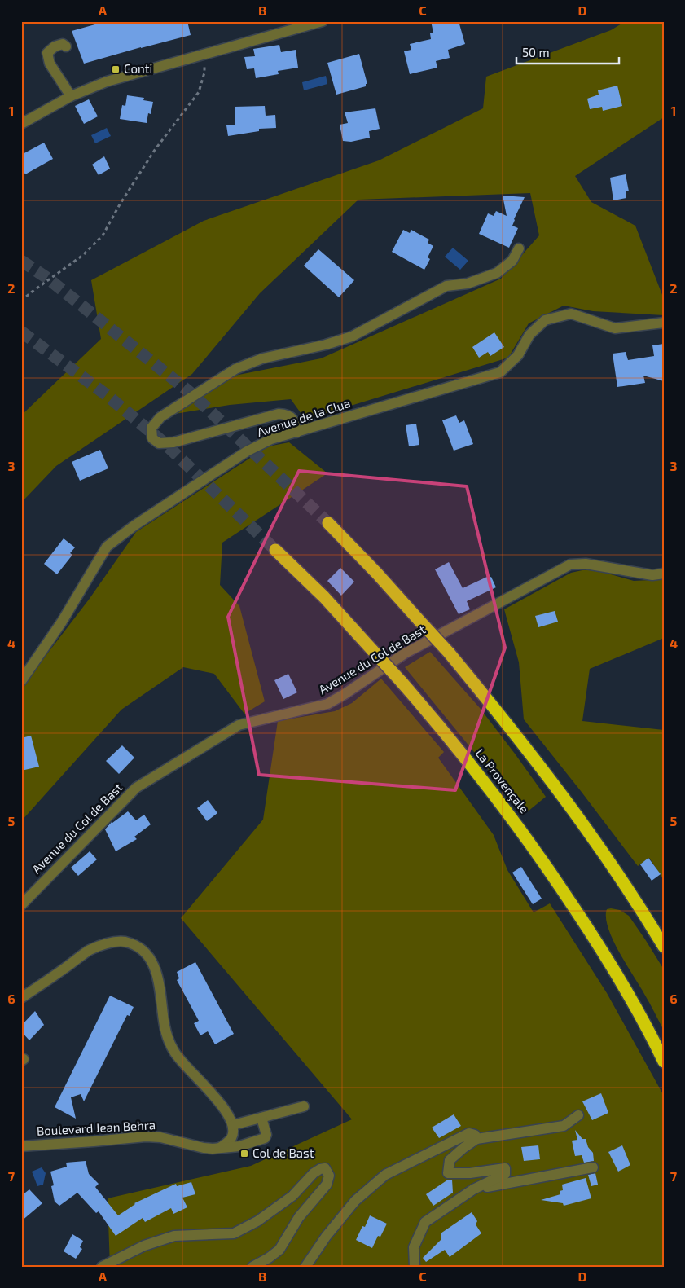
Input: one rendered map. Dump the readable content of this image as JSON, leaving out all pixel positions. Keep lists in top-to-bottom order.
{
  "streets": {
    "highway": ["La Provençale"],
    "street": ["Avenue de la Clua", "Avenue du Col de Bast", "Boulevard Jean Behra"]
  },
  "places": {
    "transit": ["Conti", "Col de Bast"]
  },
  "scale_bar": "50 m",
  "grid": {
    "columns": [
      "A",
      "B",
      "C",
      "D"
    ],
    "rows": [
      "1",
      "2",
      "3",
      "4",
      "5",
      "6",
      "7"
    ]
  }
}
